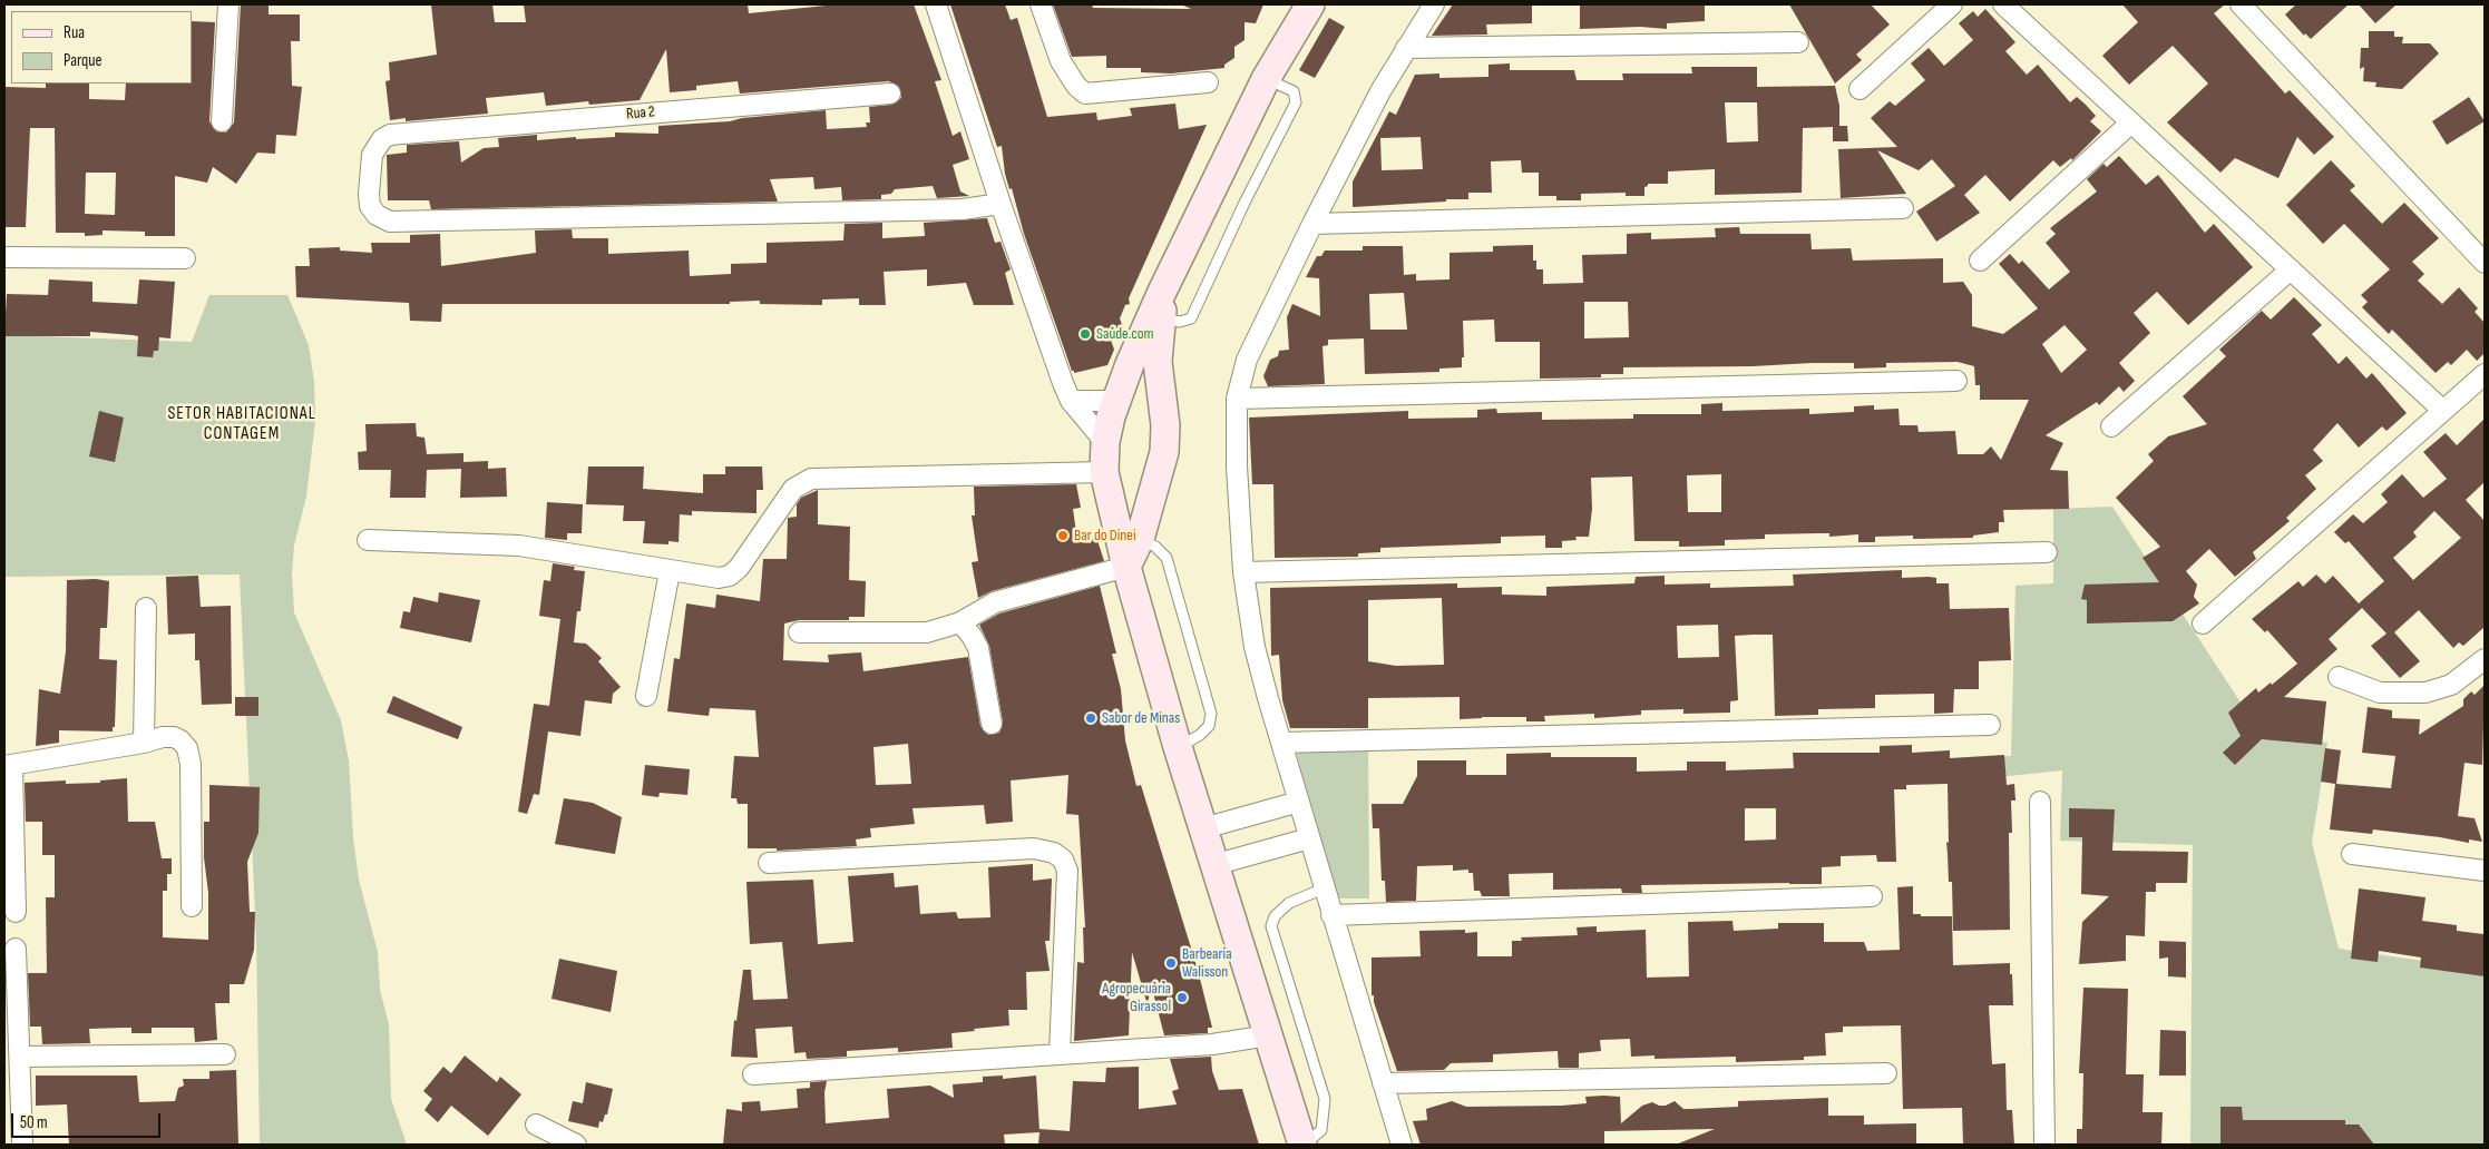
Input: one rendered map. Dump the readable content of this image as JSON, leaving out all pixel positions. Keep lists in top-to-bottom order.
{
  "streets": {
    "street": ["Rua 2"]
  },
  "districts": ["SETOR HABITACIONAL CONTAGEM"],
  "places": [
    "Saúde.com",
    "Bar do Dinei",
    "Sabor de Minas",
    "Barbearia Walisson",
    "Agropecuária Girassol"
  ],
  "legend": ["Rua", "Parque"],
  "scale_bar": "50 m"
}
